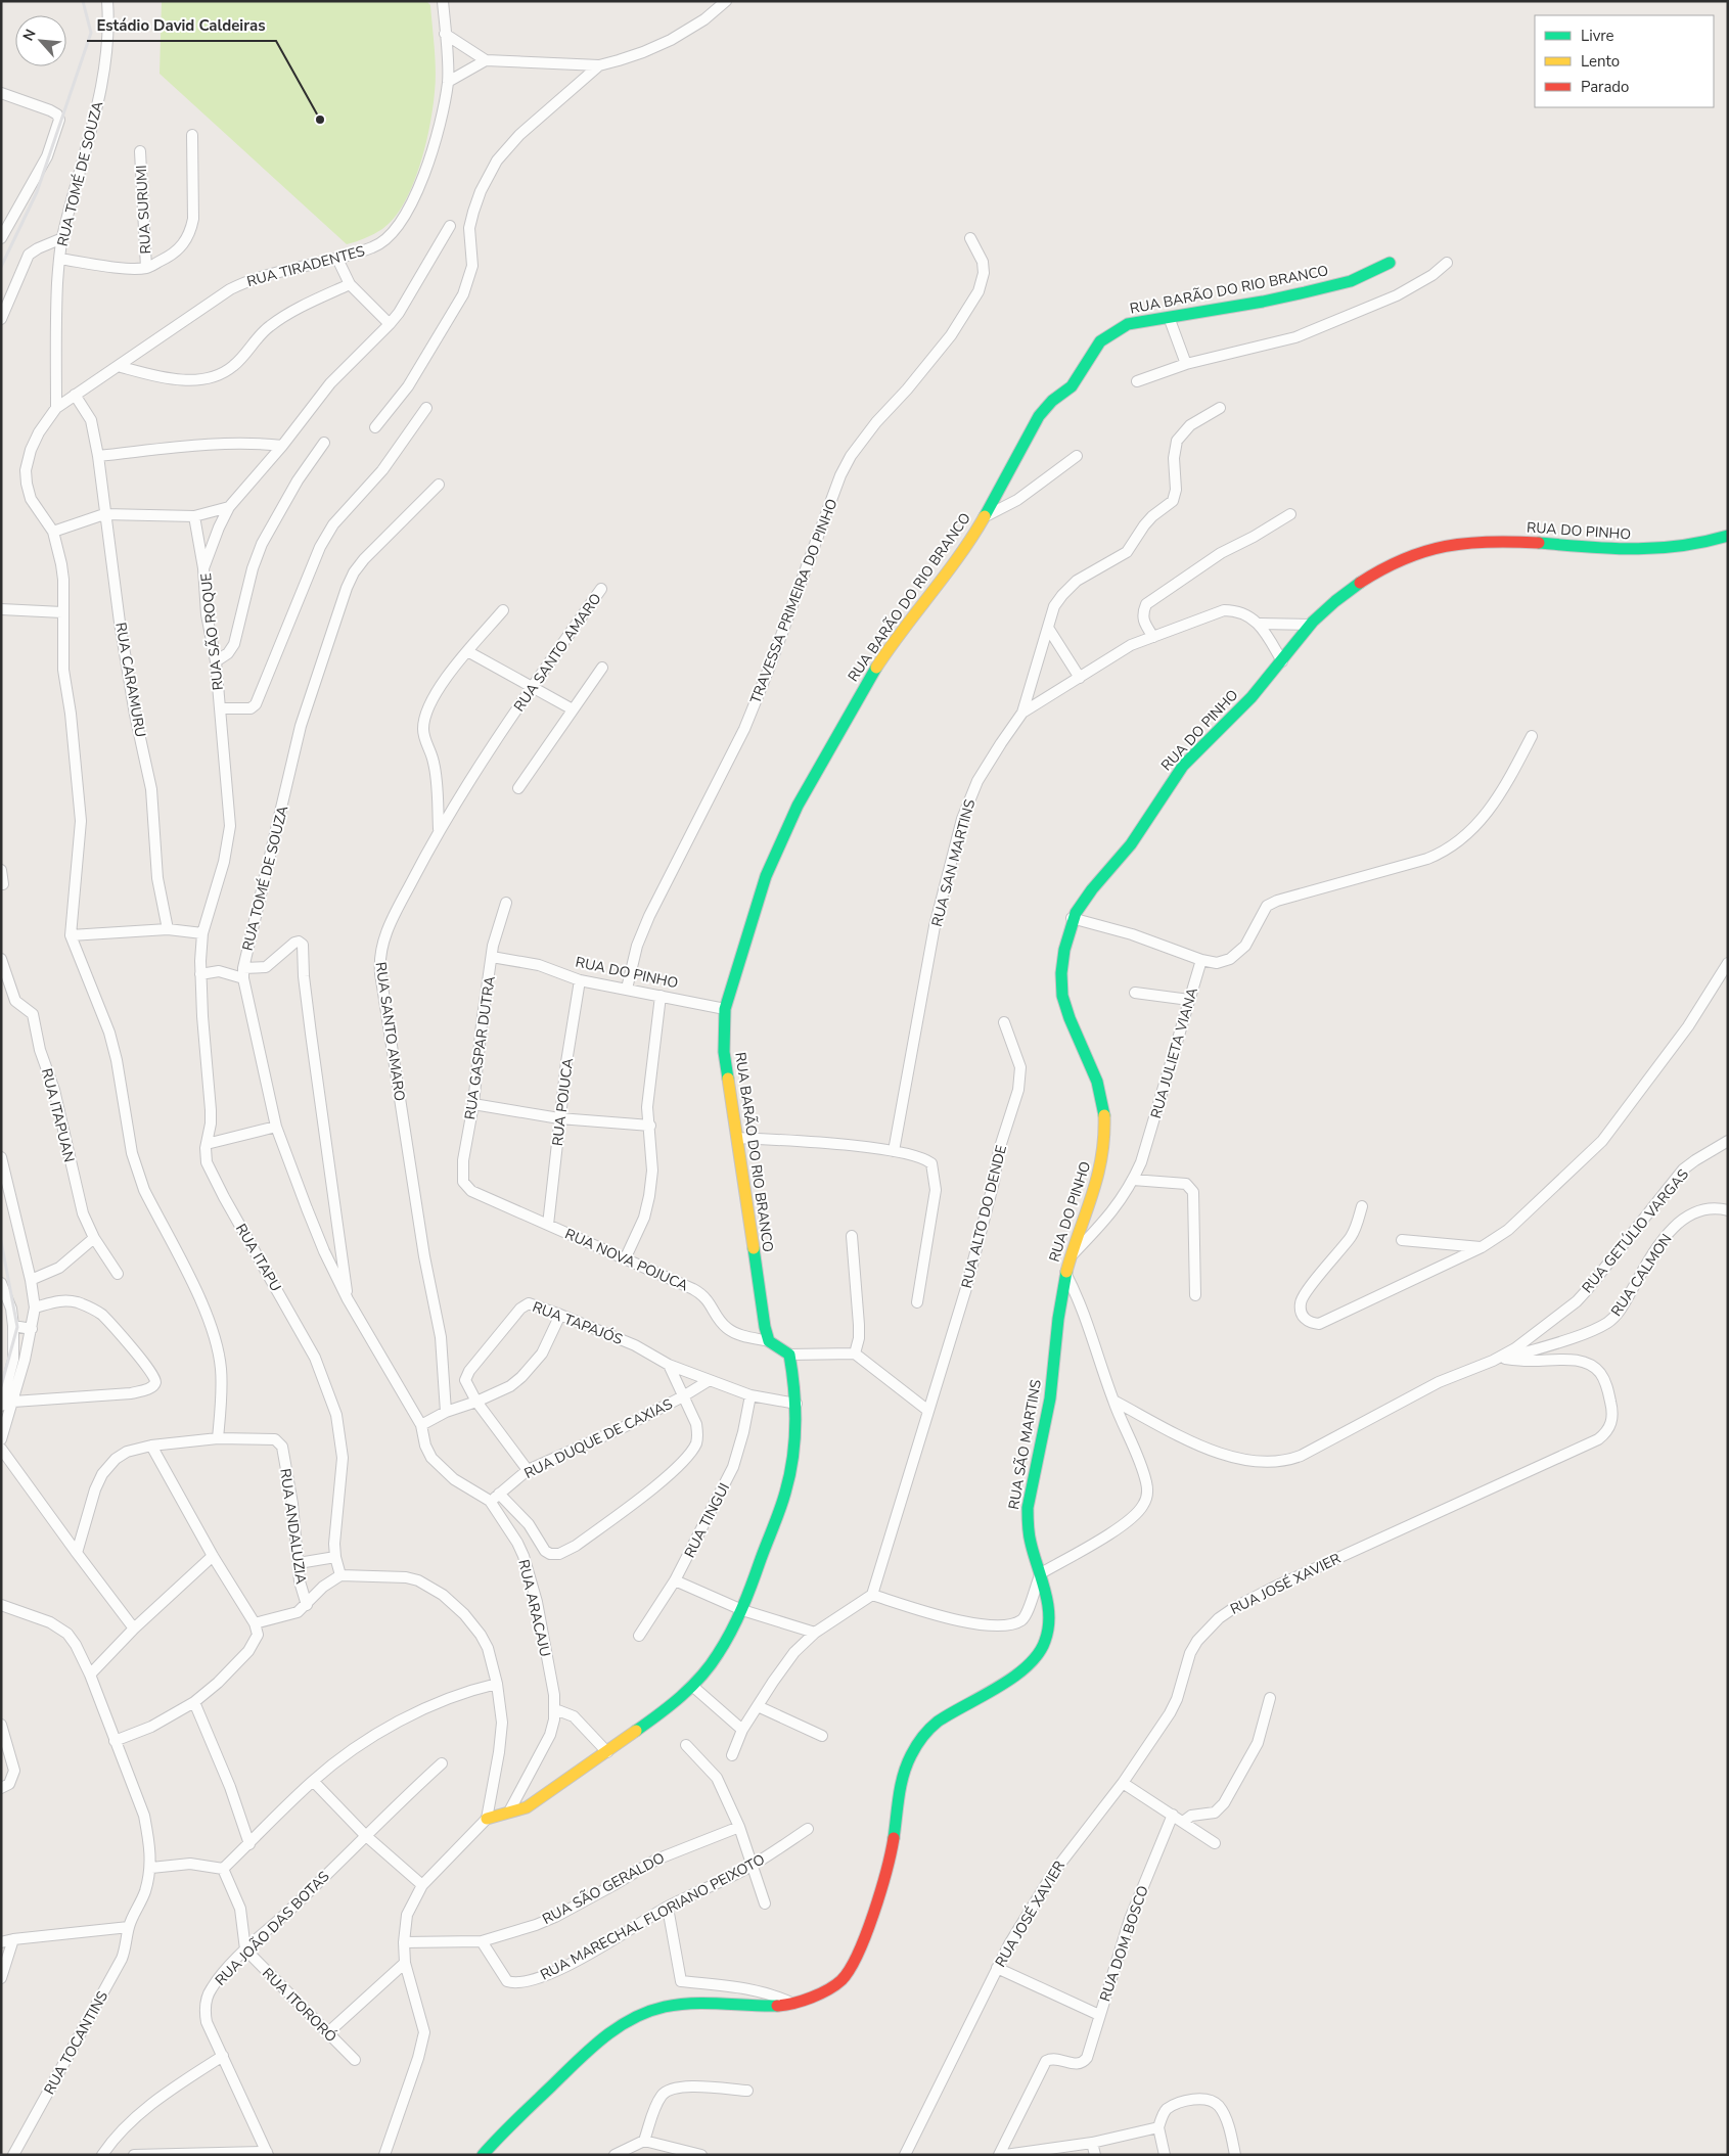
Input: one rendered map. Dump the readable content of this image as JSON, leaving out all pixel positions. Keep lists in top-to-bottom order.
{
  "streets": {
    "street": [
      "RUA TOMÉ DE SOUZA",
      "RUA SURUMI",
      "RUA TIRADENTES",
      "RUA BARÃO DO RIO BRANCO",
      "RUA DO PINHO",
      "TRAVESSA PRIMEIRA DO PINHO",
      "RUA SÃO ROQUE",
      "RUA SANTO AMARO",
      "RUA CARAMURU",
      "RUA SAN MARTINS",
      "RUA GASPAR DUTRA",
      "RUA JULIETA VIANA",
      "RUA POJUCA",
      "RUA ITAPUAN",
      "RUA ALTO DO DENDE",
      "RUA GETÚLIO VARGAS",
      "RUA ITAPU",
      "RUA NOVA POJUCA",
      "RUA CALMON",
      "RUA TAPAJÓS",
      "RUA DUQUE DE CAXIAS",
      "RUA SÃO MARTINS",
      "RUA TINGUI",
      "RUA ANDALUZIA",
      "RUA JOSÉ XAVIER",
      "RUA ARACAJU",
      "RUA SÃO GERALDO",
      "RUA MARECHAL FLORIANO PEIXOTO",
      "RUA JOÃO DAS BOTAS",
      "RUA DOM BOSCO",
      "RUA ITORORÓ",
      "RUA TOCANTINS"
    ]
  },
  "crossings": [
    ["RUA TOMÉ DE SOUZA", "RUA TIRADENTES"],
    ["RUA TOMÉ DE SOUZA", "RUA ARACAJU"],
    ["RUA TIRADENTES", "RUA CARAMURU"],
    ["RUA BARÃO DO RIO BRANCO", "RUA DO PINHO"],
    ["RUA BARÃO DO RIO BRANCO", "RUA NOVA POJUCA"],
    ["RUA DO PINHO", "TRAVESSA PRIMEIRA DO PINHO"],
    ["RUA DO PINHO", "RUA GASPAR DUTRA"],
    ["RUA DO PINHO", "RUA JULIETA VIANA"],
    ["RUA DO PINHO", "RUA POJUCA"],
    ["RUA DO PINHO", "RUA SÃO MARTINS"],
    ["RUA SÃO ROQUE", "RUA ITAPU"],
    ["RUA GASPAR DUTRA", "RUA NOVA POJUCA"],
    ["RUA POJUCA", "RUA NOVA POJUCA"],
    ["RUA GETÚLIO VARGAS", "RUA CALMON"],
    ["RUA CALMON", "RUA JOSÉ XAVIER"],
    ["RUA TAPAJÓS", "RUA DUQUE DE CAXIAS"],
    ["RUA TAPAJÓS", "RUA TINGUI"],
    ["RUA DUQUE DE CAXIAS", "RUA ARACAJU"],
    ["RUA SÃO GERALDO", "RUA MARECHAL FLORIANO PEIXOTO"],
    ["RUA JOÃO DAS BOTAS", "RUA ITORORÓ"]
  ],
  "places": ["Estádio David Caldeiras"],
  "legend": ["Livre", "Lento", "Parado"],
  "north": "top left"
}
